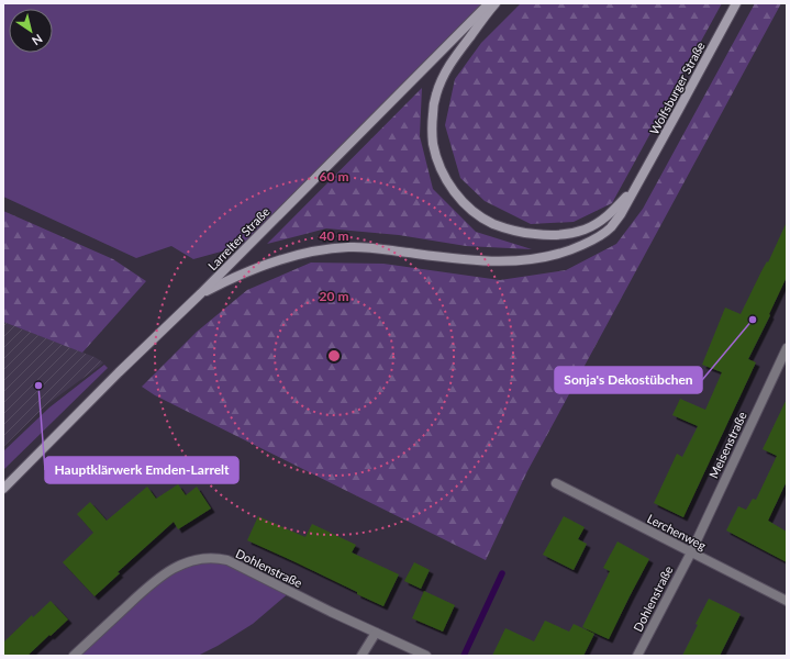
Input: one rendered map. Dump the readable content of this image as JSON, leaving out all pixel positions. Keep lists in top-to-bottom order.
{
  "streets": {
    "main road": ["Wolfsburger Straße", "Larrelter Straße"],
    "street": ["Meisenstraße", "Lerchenweg", "Dohlenstraße"]
  },
  "crossings": [
    ["Meisenstraße", "Lerchenweg"],
    ["Meisenstraße", "Dohlenstraße"],
    ["Lerchenweg", "Dohlenstraße"]
  ],
  "places": ["Sonja's Dekostübchen", "Hauptklärwerk Emden-Larrelt"],
  "north": "bottom right",
  "rings": ["60 m", "40 m", "20 m"]
}
